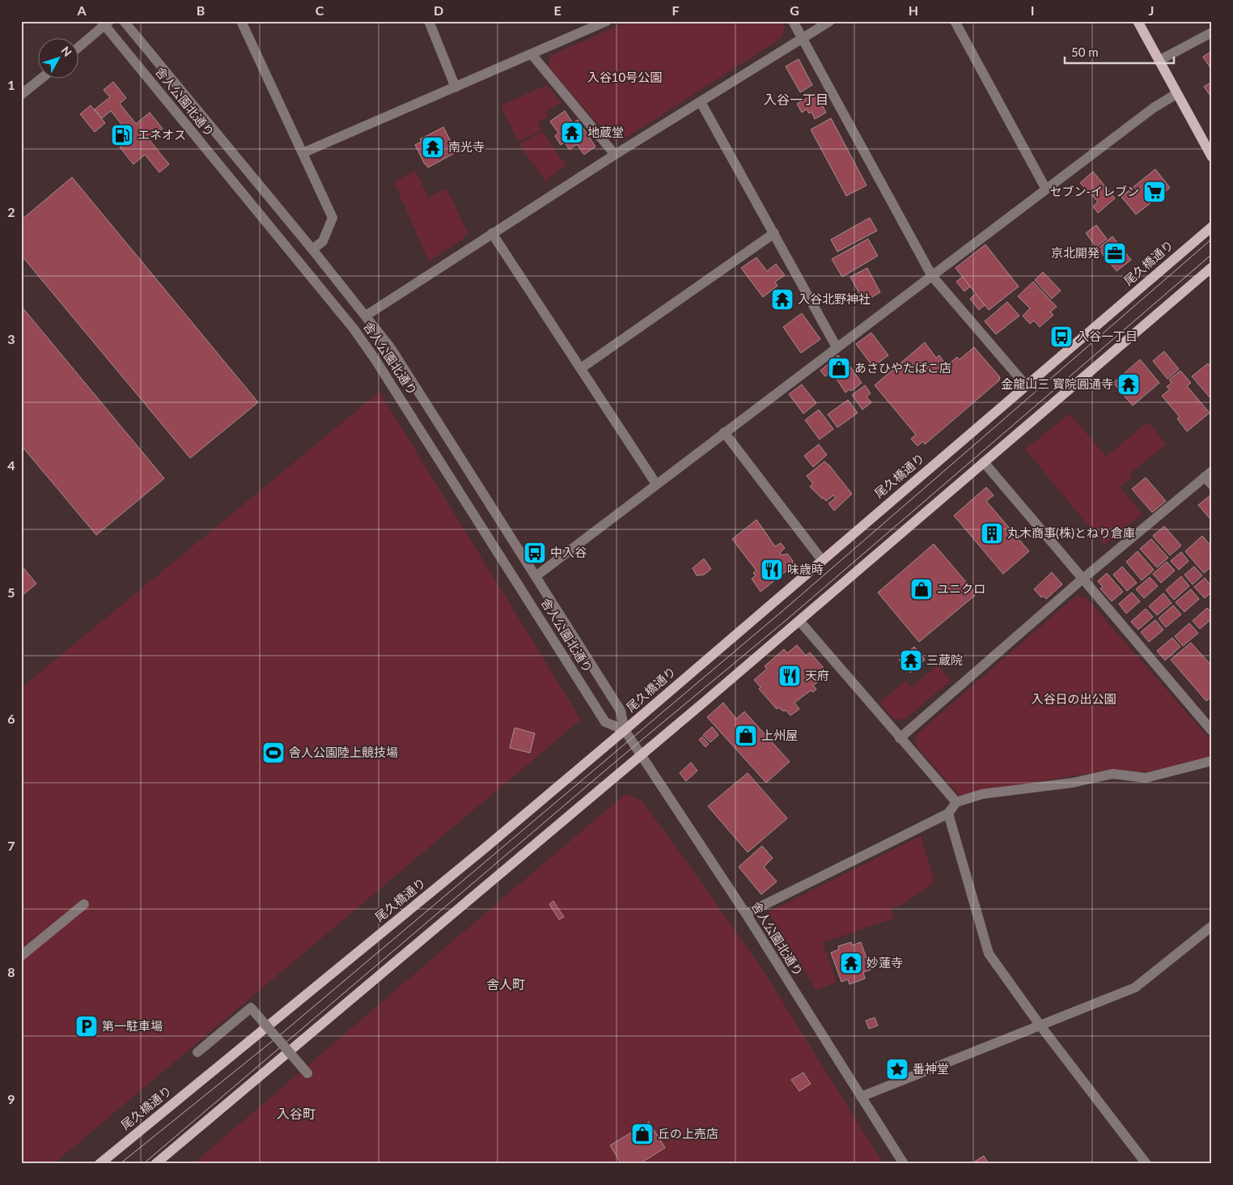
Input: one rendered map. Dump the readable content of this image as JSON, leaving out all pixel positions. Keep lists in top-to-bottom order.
{
  "streets": {
    "main road": ["尾久橋通り"],
    "street": ["舎人公園北通り"]
  },
  "crossings": [
    ["舎人公園北通り", "尾久橋通り"]
  ],
  "districts": ["入谷一丁目", "舎人町", "入谷町"],
  "parks": ["入谷10号公園", "入谷日の出公園"],
  "places": {
    "temple": [
      "地蔵堂",
      "南光寺",
      "入谷北野神社",
      "金龍山三 寳院圓通寺",
      "三蔵院",
      "妙蓮寺"
    ],
    "fuel station": ["エネオス"],
    "supermarket": ["セブン-イレブン"],
    "office": ["京北開発"],
    "bus stop": ["入谷一丁目", "中入谷"],
    "shop": [
      "あさひやたばこ店",
      "ユニクロ",
      "上州屋",
      "丘の上売店"
    ],
    "building": ["丸木商事(株)とねり倉庫"],
    "restaurant": ["味歳時", "天府"],
    "sports": ["舎人公園陸上競技場"],
    "parking": ["第一駐車場"],
    "place": ["番神堂"]
  },
  "scale_bar": "50 m",
  "north": "top right",
  "grid": {
    "columns": [
      "A",
      "B",
      "C",
      "D",
      "E",
      "F",
      "G",
      "H",
      "I",
      "J"
    ],
    "rows": [
      "1",
      "2",
      "3",
      "4",
      "5",
      "6",
      "7",
      "8",
      "9"
    ]
  }
}
